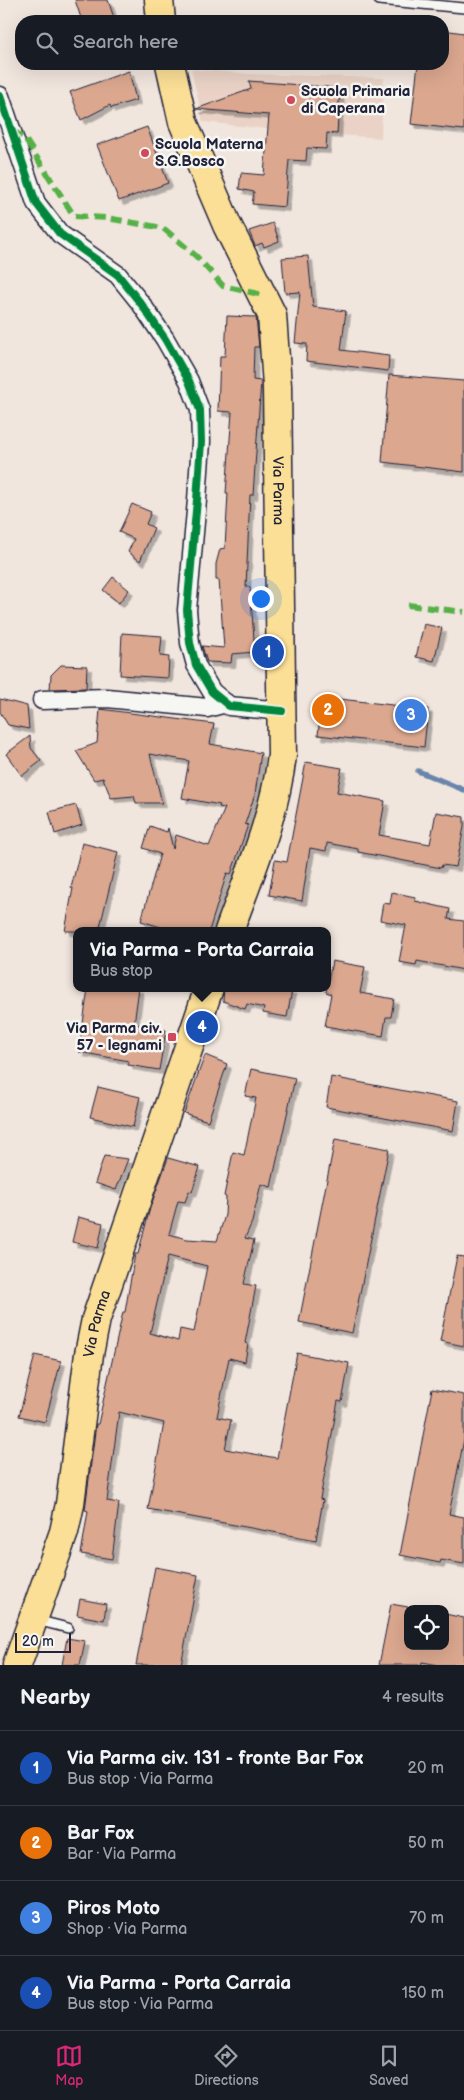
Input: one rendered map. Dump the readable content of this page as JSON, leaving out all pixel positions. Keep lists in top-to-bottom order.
{
  "streets": {
    "main road": ["Via Parma"]
  },
  "places": {
    "other": ["Scuola Primaria di Caperana", "Scuola Materna S.G.Bosco"],
    "transit": ["Via Parma civ. 57 - legnami"]
  },
  "scale_bar": "20 m",
  "page": {
    "search": "Search here",
    "pins": [
      "1",
      "2",
      "3",
      "4"
    ],
    "popup": ["Via Parma - Porta Carraia", "Bus stop"],
    "scale": "20 m",
    "heading": ["Nearby", "4 results"],
    "list": [
      {
        "mark": "1",
        "name": "Via Parma civ. 131 - fronte Bar Fox",
        "note": "Bus stop · Via Parma",
        "value": "20 m"
      },
      {
        "mark": "2",
        "name": "Bar Fox",
        "note": "Bar · Via Parma",
        "value": "50 m"
      },
      {
        "mark": "3",
        "name": "Piros Moto",
        "note": "Shop · Via Parma",
        "value": "70 m"
      },
      {
        "mark": "4",
        "name": "Via Parma - Porta Carraia",
        "note": "Bus stop · Via Parma",
        "value": "150 m"
      }
    ],
    "nav": ["Map", "Directions", "Saved"]
  }
}
